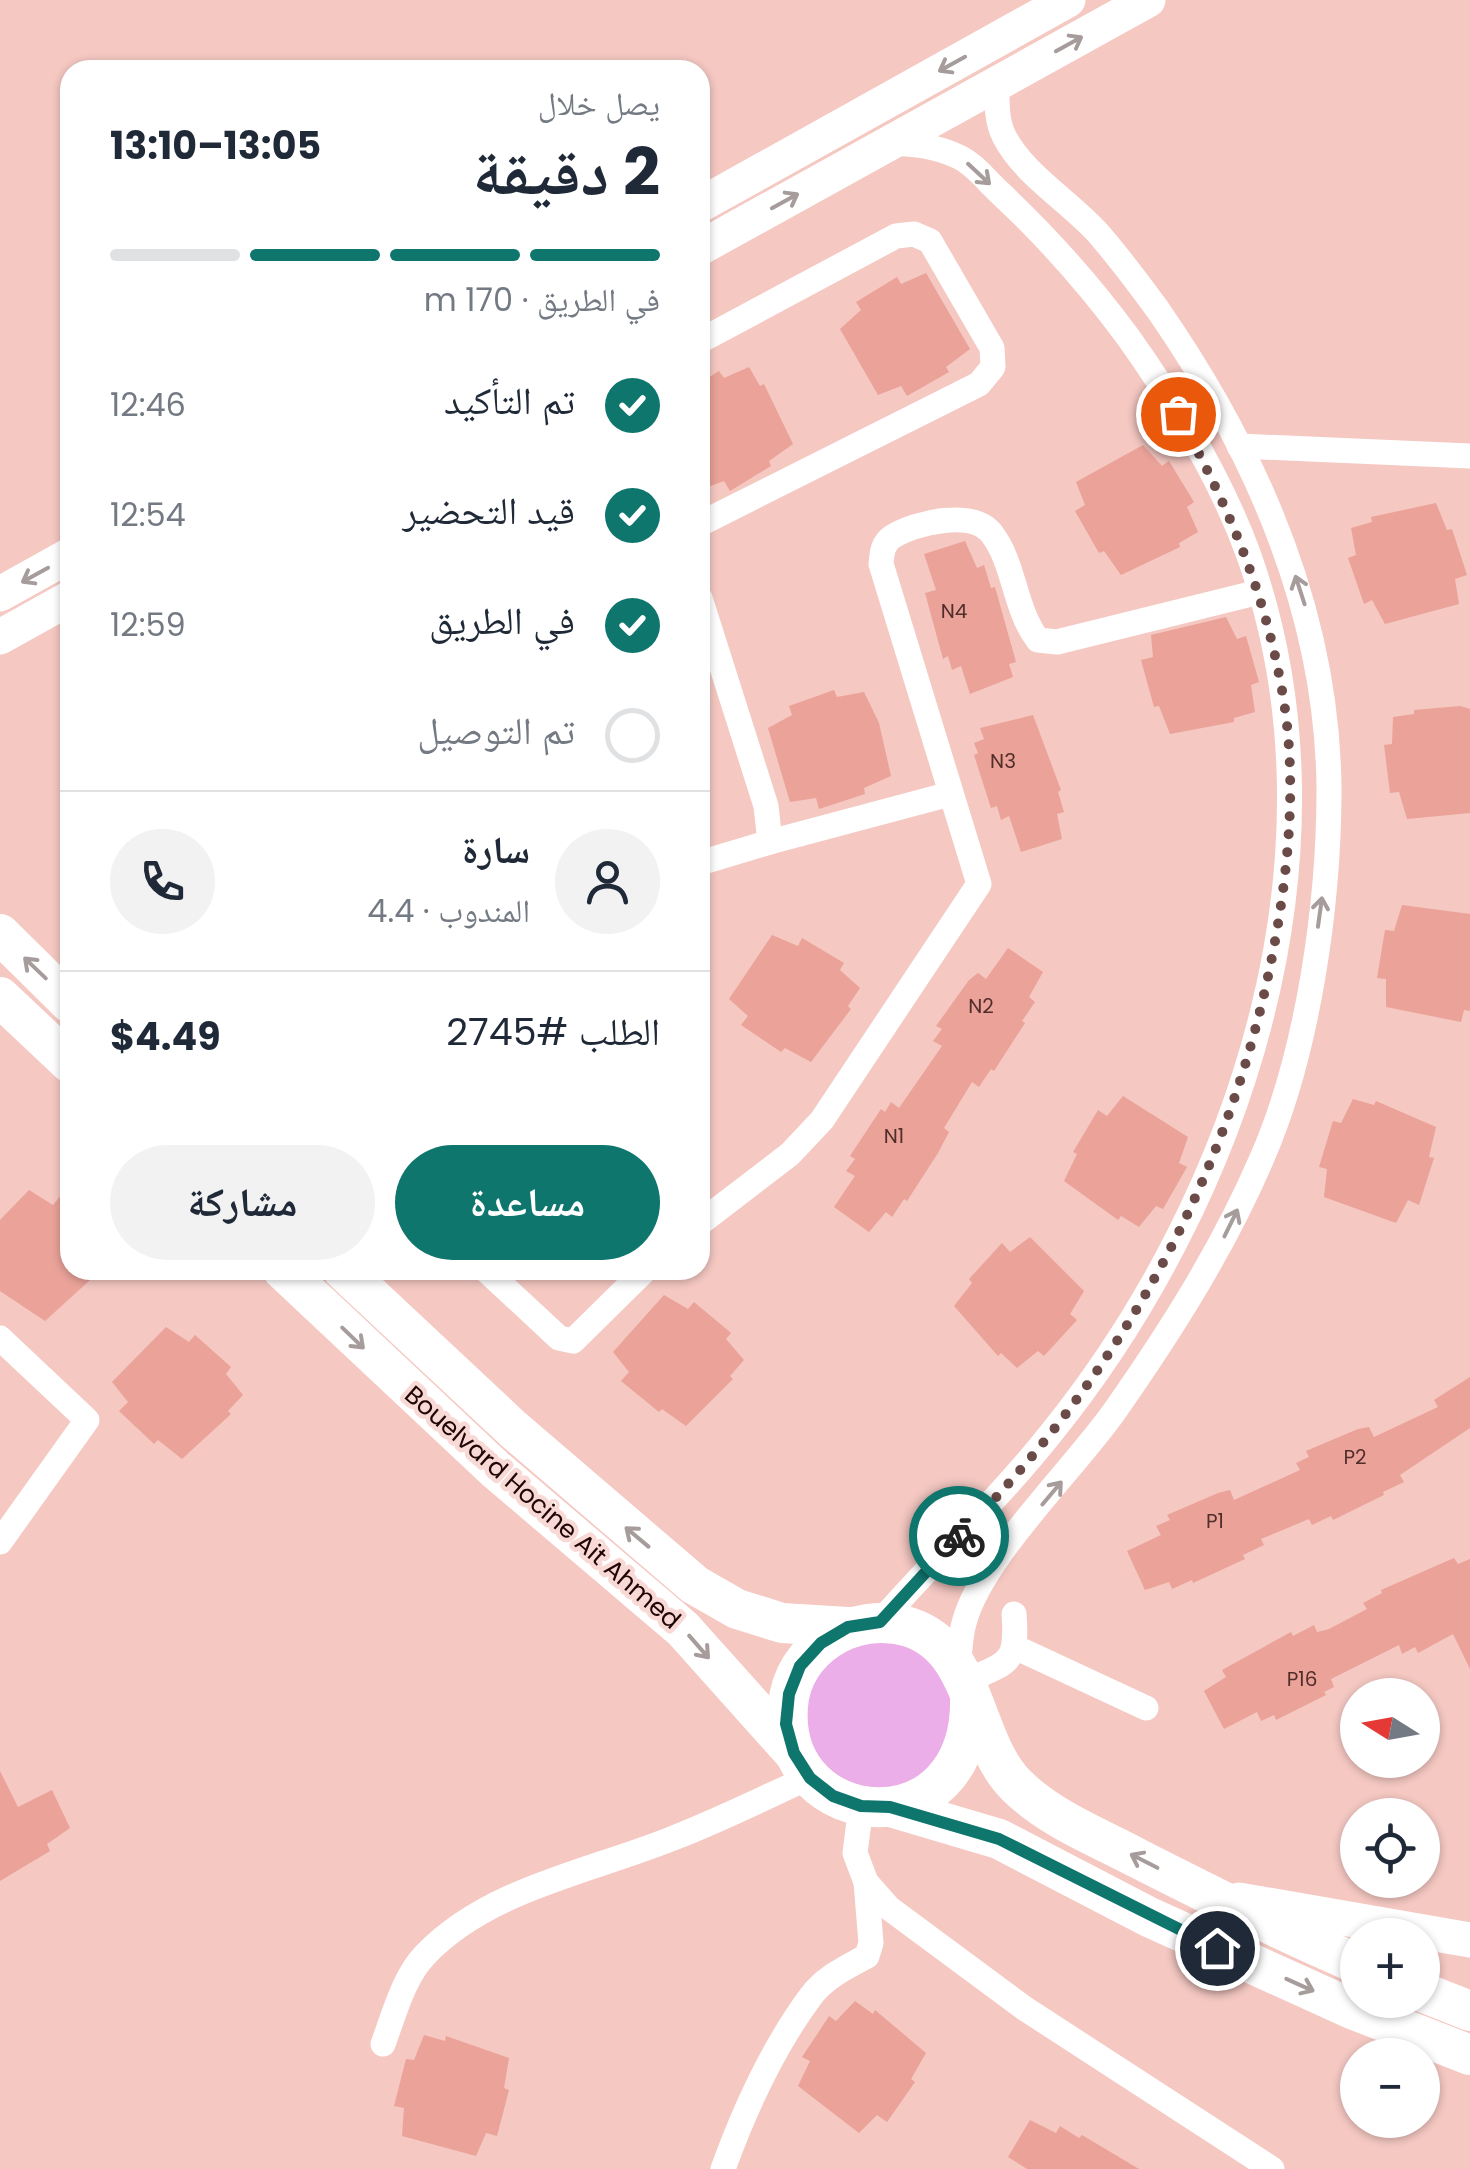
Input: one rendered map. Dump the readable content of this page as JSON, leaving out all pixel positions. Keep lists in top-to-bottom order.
{
  "streets": {
    "main road": ["Bouelvard Hocine Ait Ahmed"]
  },
  "house_numbers": [
    "N4",
    "N3",
    "N2",
    "N1",
    "P2",
    "P1",
    "P16"
  ],
  "north": "left",
  "page": {
    "heading": ["2 دقيقة", "يصل خلال", "13:05–13:10"],
    "panel": [
      "سارة",
      "المندوب · 4.4",
      "الطلب #2745",
      "$4.49"
    ],
    "bar": "في الطريق · 170 m",
    "list": [
      ["تم التأكيد", "12:46"],
      ["قيد التحضير", "12:54"],
      ["في الطريق", "12:59"],
      "تم التوصيل"
    ],
    "buttons": ["مساعدة", "مشاركة"],
    "map_buttons": ["+", "−"]
  }
}
